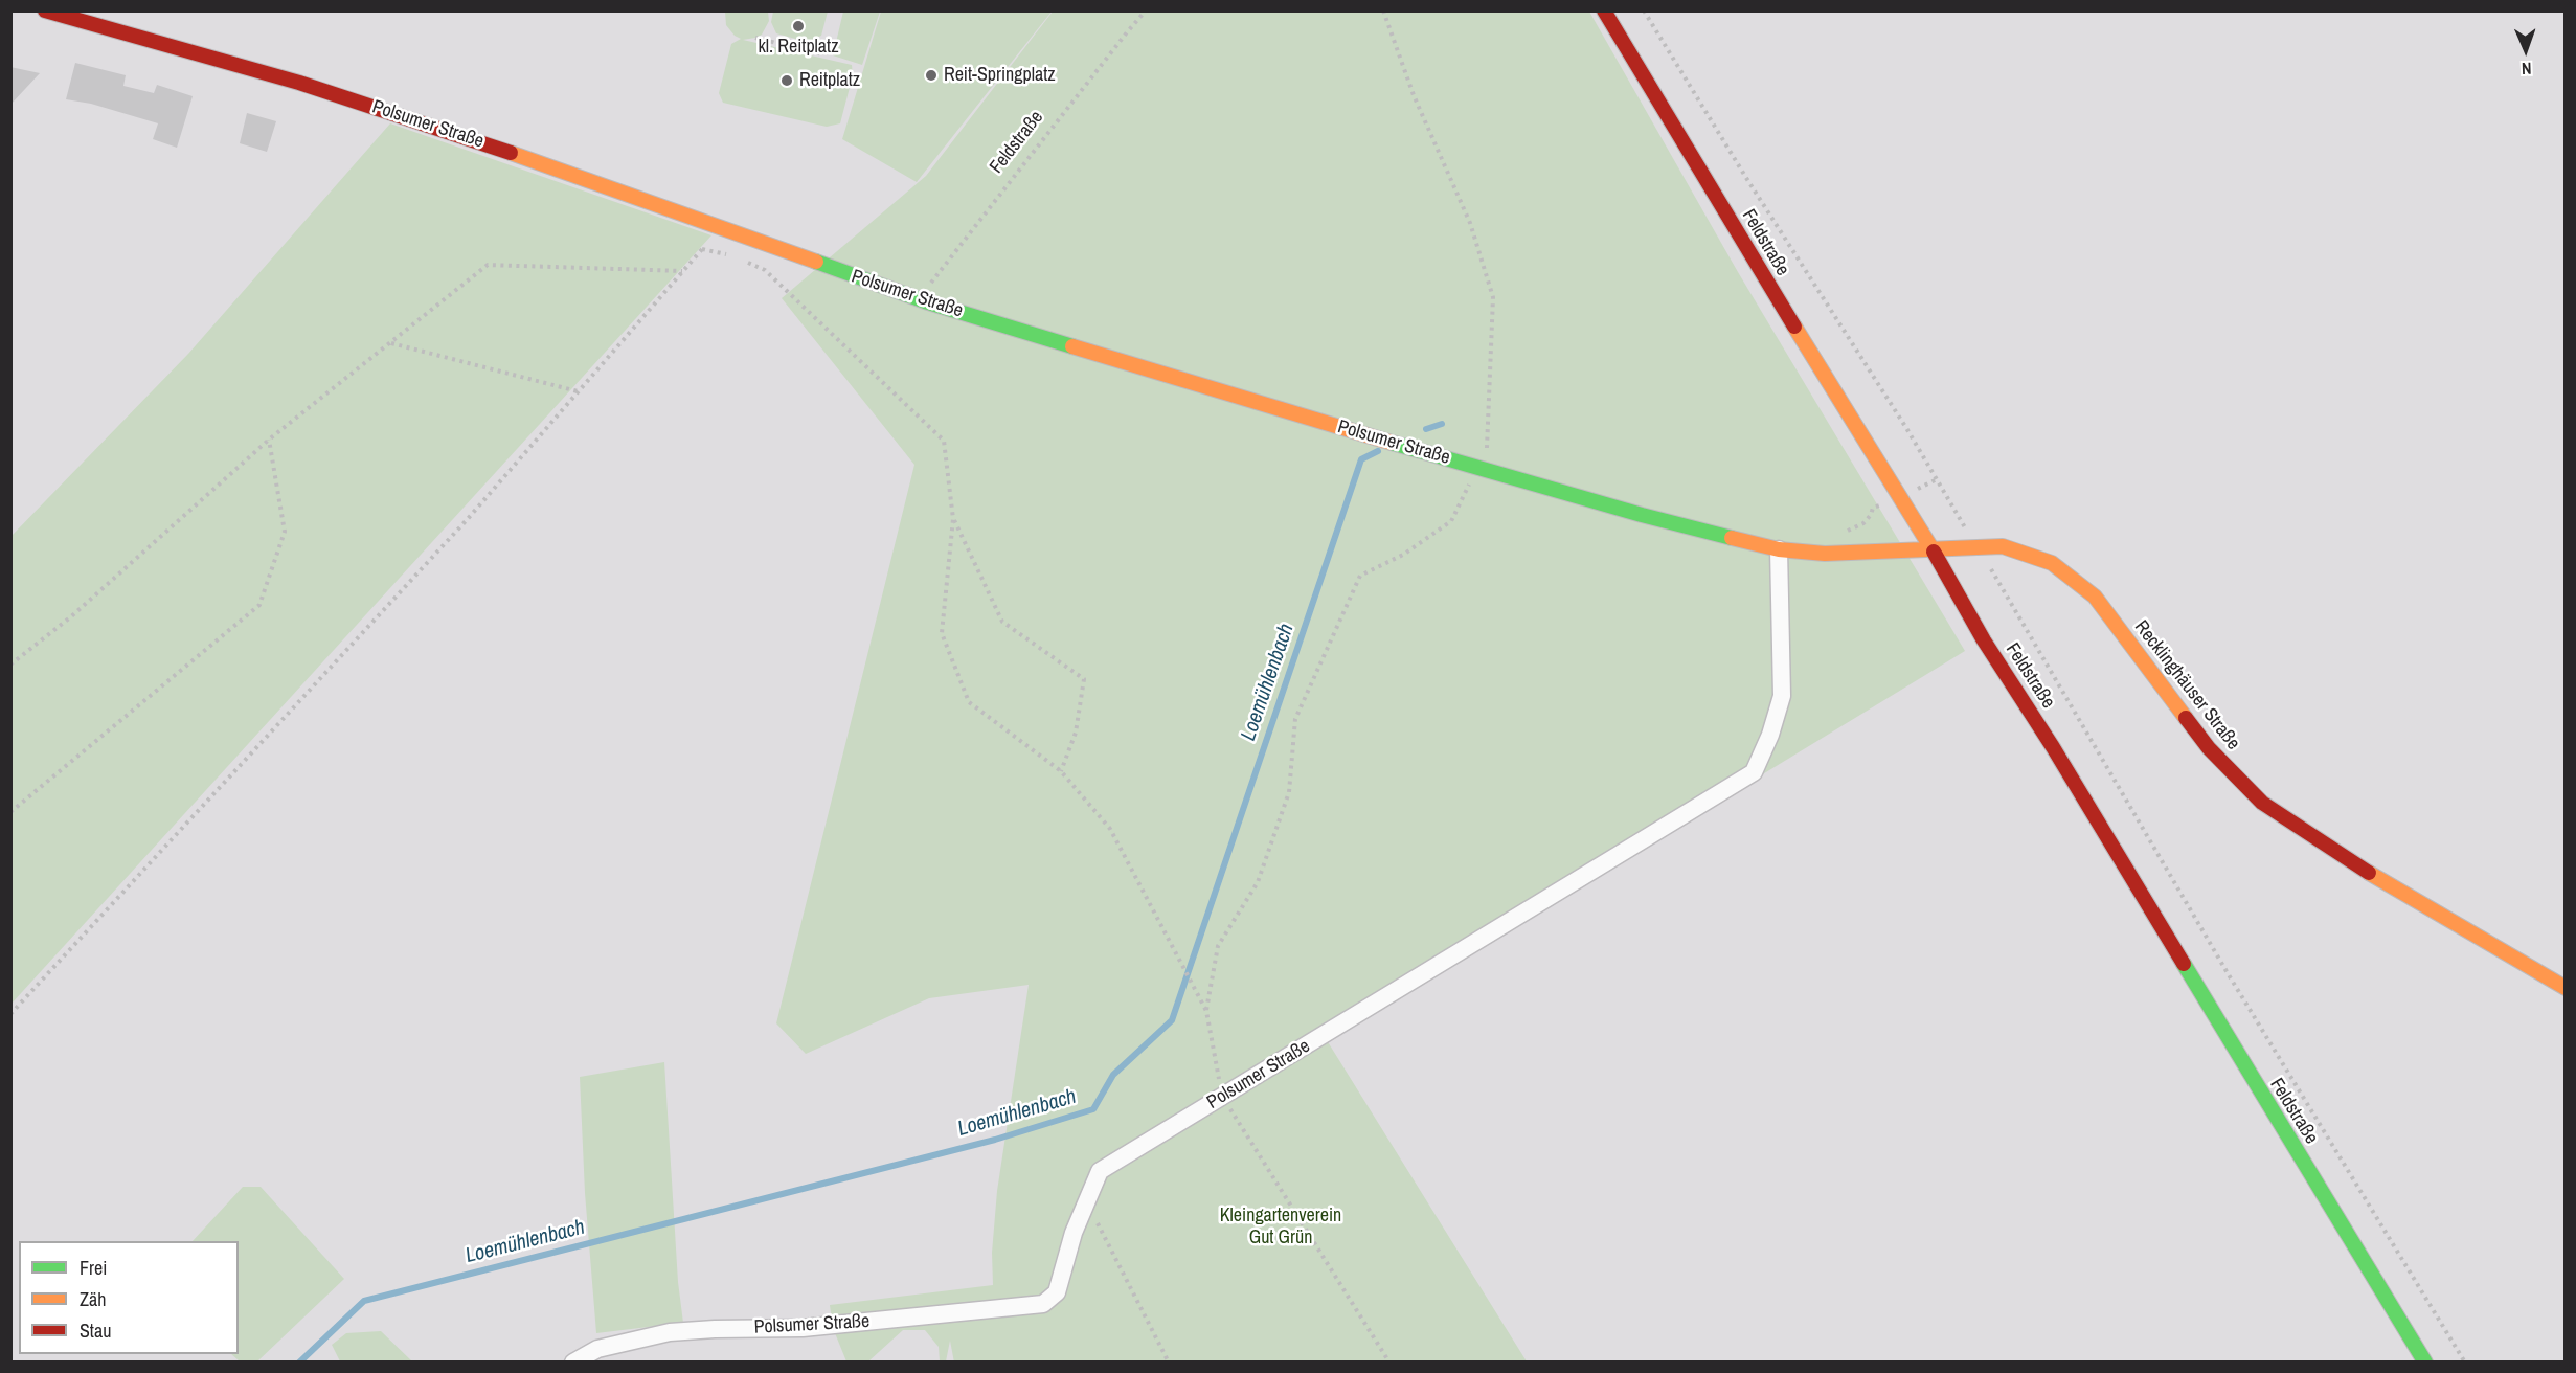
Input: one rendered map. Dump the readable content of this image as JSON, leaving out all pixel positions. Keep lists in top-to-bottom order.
{
  "streets": {
    "street": ["Polsumer Straße", "Feldstraße", "Recklinghäuser Straße"]
  },
  "crossings": [
    ["Polsumer Straße", "Feldstraße"],
    ["Polsumer Straße", "Recklinghäuser Straße"],
    ["Feldstraße", "Recklinghäuser Straße"]
  ],
  "water": ["Loemühlenbach"],
  "parks": ["Kleingartenverein Gut Grün"],
  "places": ["kl. Reitplatz", "Reit-Springplatz", "Reitplatz"],
  "legend": ["Frei", "Zäh", "Stau"],
  "north": "bottom"
}
